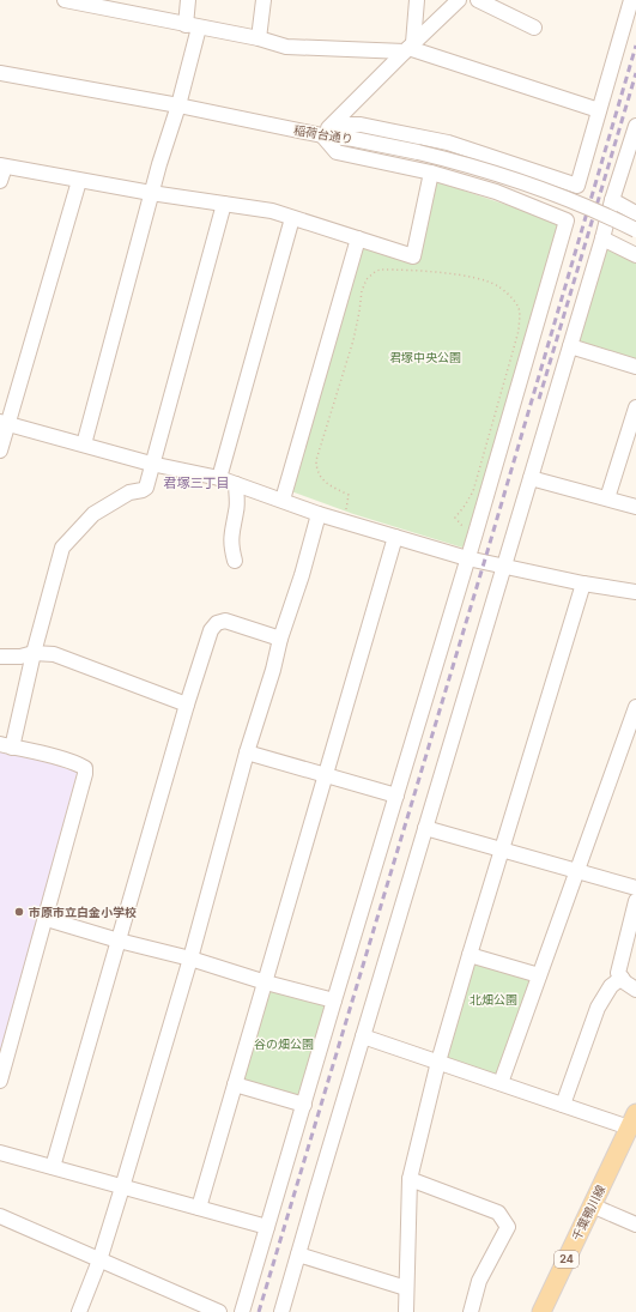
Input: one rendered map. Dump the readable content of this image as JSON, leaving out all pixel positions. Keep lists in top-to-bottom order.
{
  "streets": {
    "main road": ["千葉鴨川線", "24"],
    "street": ["稲荷台通り"]
  },
  "districts": ["君塚三丁目"],
  "parks": ["君塚中央公園", "北畑公園", "谷の畑公園"],
  "places": ["市原市立白金小学校"]
}
